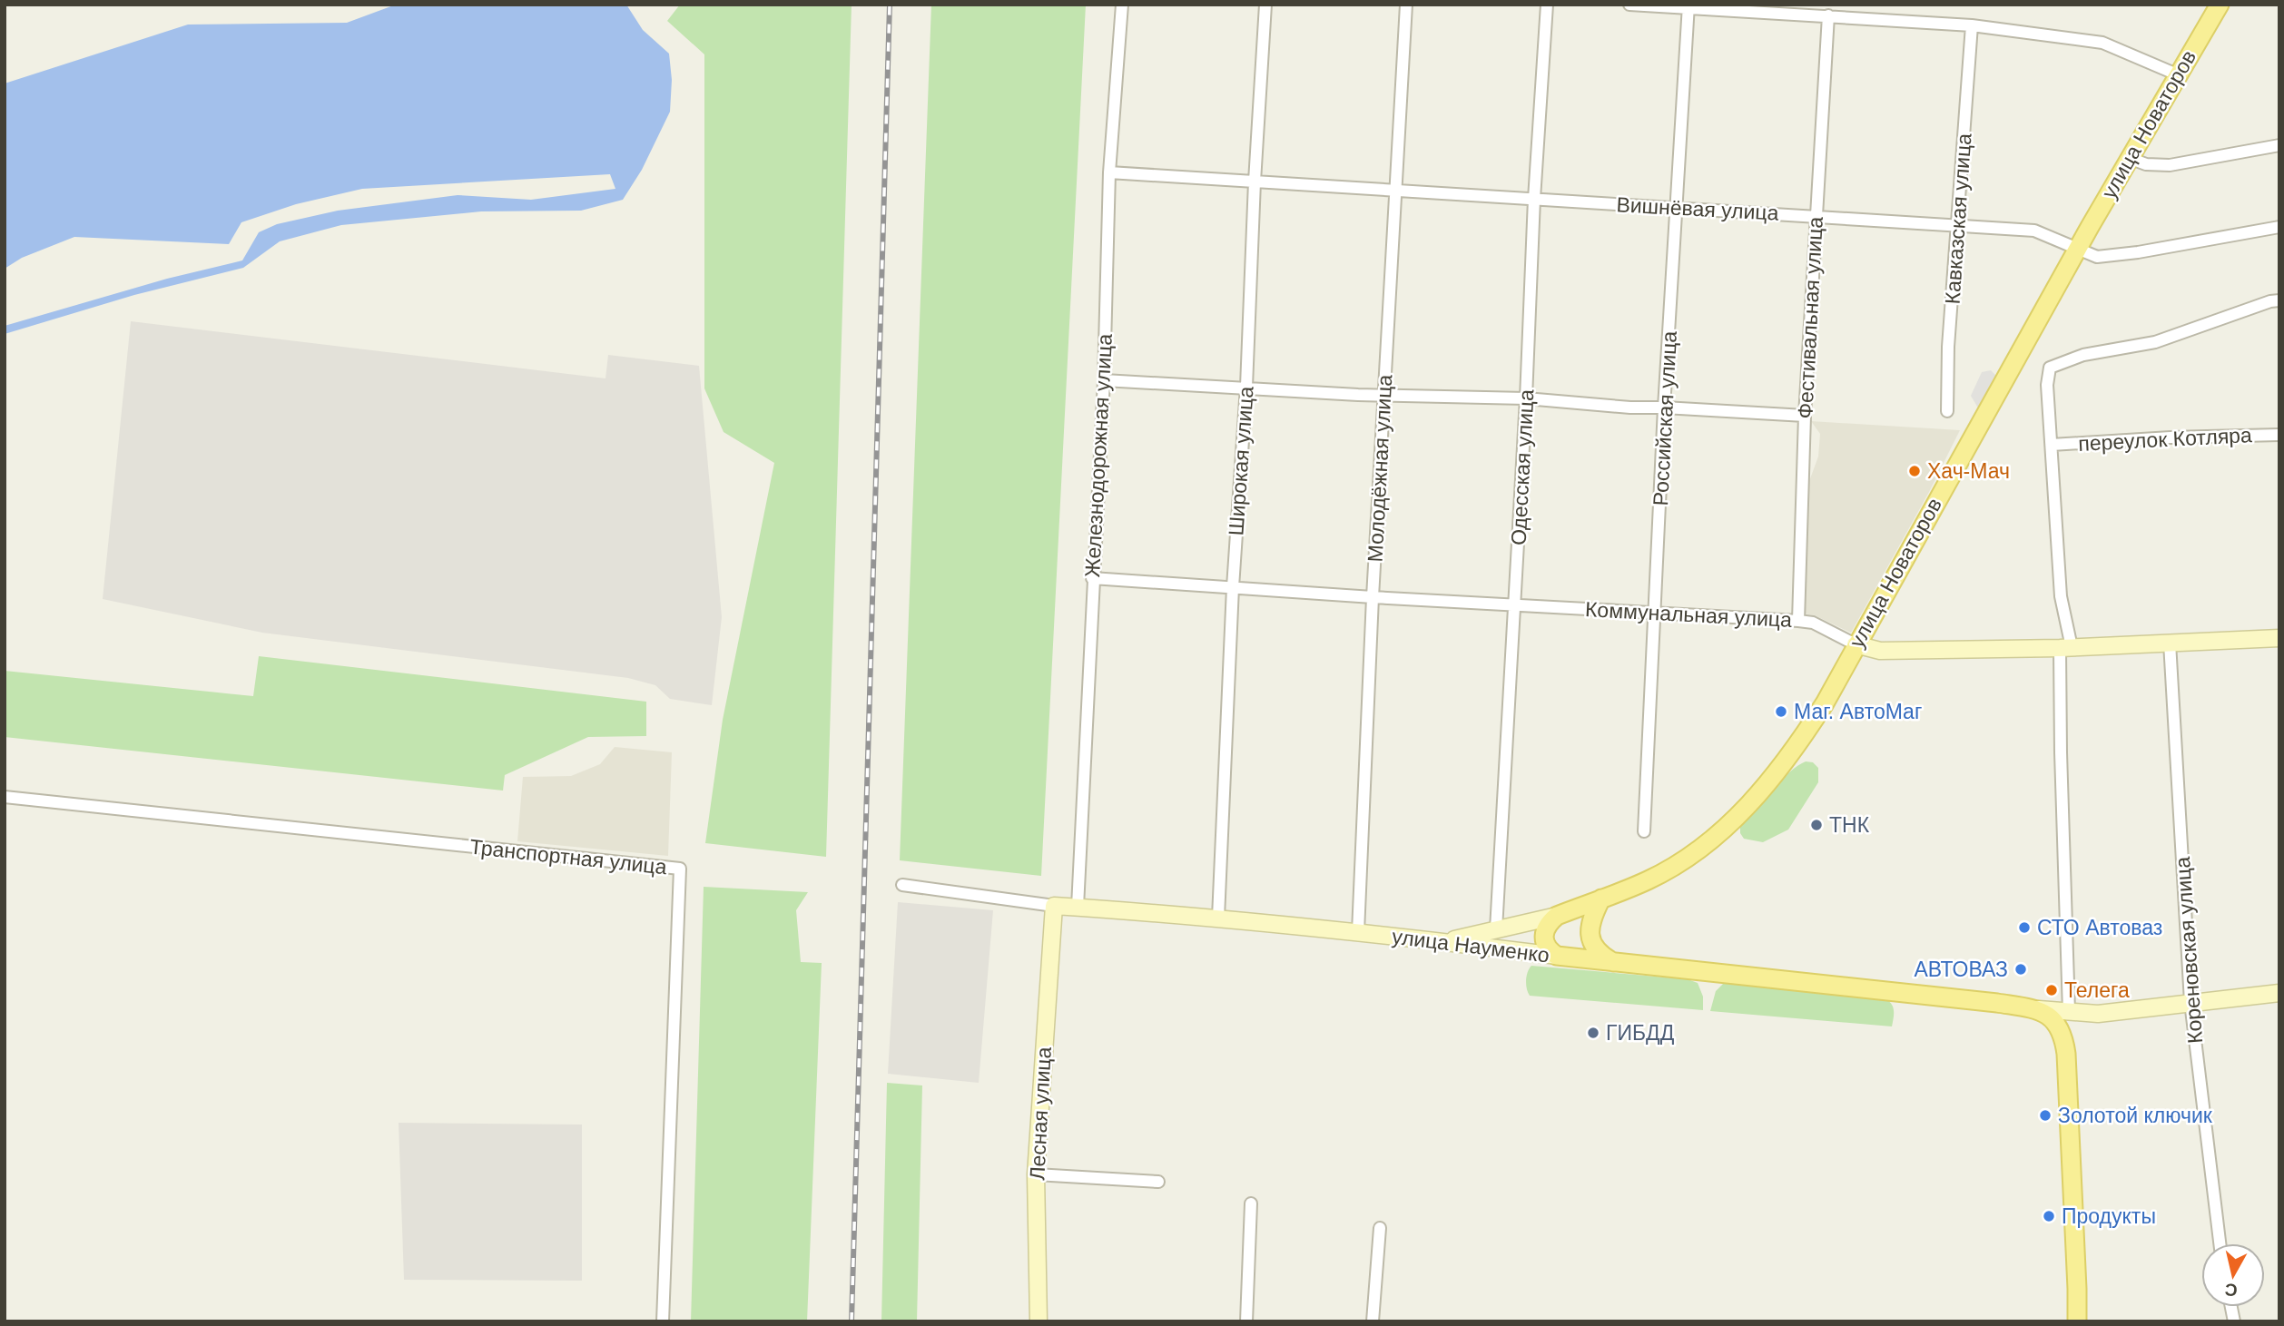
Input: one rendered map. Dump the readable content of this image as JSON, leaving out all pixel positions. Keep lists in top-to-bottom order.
{
  "streets": {
    "main road": [
      "улица Новаторов",
      "Коммунальная улица",
      "улица Науменко",
      "Лесная улица"
    ],
    "street": [
      "Вишнёвая улица",
      "Кавказская улица",
      "Фестивальная улица",
      "Российская улица",
      "переулок Котляра",
      "Железнодорожная улица",
      "Широкая улица",
      "Одесская улица",
      "Молодёжная улица",
      "Транспортная улица",
      "Кореновская улица"
    ]
  },
  "crossings": [
    ["улица Новаторов", "Вишнёвая улица"],
    ["улица Новаторов", "Одесская улица"],
    ["улица Новаторов", "Коммунальная улица"],
    ["улица Новаторов", "улица Науменко"],
    ["Вишнёвая улица", "Кавказская улица"],
    ["Вишнёвая улица", "Фестивальная улица"],
    ["Вишнёвая улица", "Российская улица"],
    ["Вишнёвая улица", "Железнодорожная улица"],
    ["Вишнёвая улица", "Широкая улица"],
    ["Вишнёвая улица", "Одесская улица"],
    ["Вишнёвая улица", "Молодёжная улица"],
    ["Фестивальная улица", "Коммунальная улица"],
    ["Российская улица", "Коммунальная улица"],
    ["переулок Котляра", "Коммунальная улица"],
    ["Железнодорожная улица", "Коммунальная улица"],
    ["Железнодорожная улица", "улица Науменко"],
    ["Широкая улица", "Коммунальная улица"],
    ["Широкая улица", "улица Науменко"],
    ["Одесская улица", "Коммунальная улица"],
    ["Молодёжная улица", "Коммунальная улица"],
    ["Молодёжная улица", "улица Науменко"],
    ["Коммунальная улица", "Кореновская улица"],
    ["улица Науменко", "Лесная улица"]
  ],
  "places": [
    "Хач-Мач",
    "Маг. АвтоМаг",
    "ТНК",
    "СТО Автоваз",
    "АВТОВАЗ",
    "Телега",
    "ГИБДД",
    "Золотой ключик",
    "Продукты"
  ],
  "north": "bottom"
}
